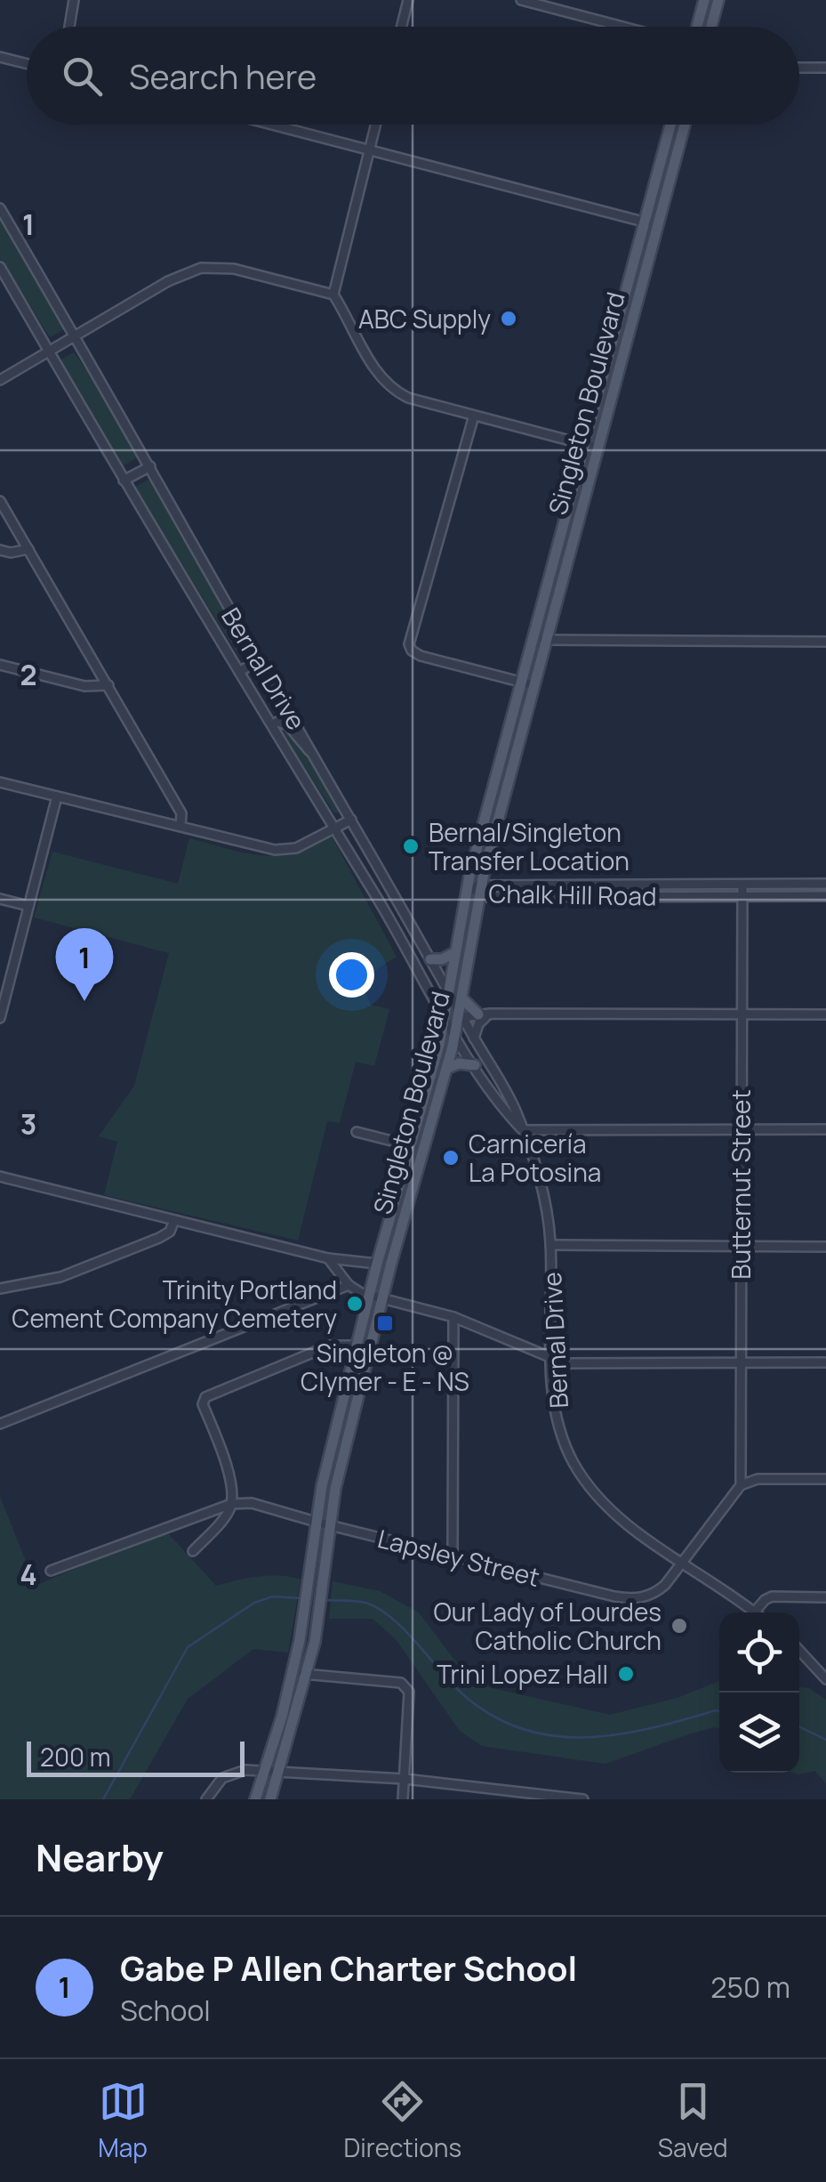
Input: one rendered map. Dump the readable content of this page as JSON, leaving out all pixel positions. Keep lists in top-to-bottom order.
{
  "streets": {
    "main road": ["Singleton Boulevard"],
    "street": [
      "Bernal Drive",
      "Chalk Hill Road",
      "Butternut Street",
      "Lapsley Street"
    ]
  },
  "crossings": [
    ["Singleton Boulevard", "Bernal Drive"],
    ["Singleton Boulevard", "Chalk Hill Road"],
    ["Singleton Boulevard", "Lapsley Street"],
    ["Bernal Drive", "Lapsley Street"],
    ["Chalk Hill Road", "Butternut Street"],
    ["Butternut Street", "Lapsley Street"]
  ],
  "places": {
    "other": [
      "ABC Supply",
      "Bernal/Singleton Transfer Location",
      "Carnicería La Potosina",
      "Trinity Portland Cement Company Cemetery",
      "Our Lady of Lourdes Catholic Church",
      "Trini Lopez Hall"
    ],
    "transit": ["Singleton @ Clymer - E - NS"]
  },
  "scale_bar": "200 m",
  "page": {
    "search": "Search here",
    "pins": "1",
    "scale": "200 m",
    "heading": "Nearby",
    "list": [
      {
        "mark": "1",
        "name": "Gabe P Allen Charter School",
        "note": "School",
        "value": "250 m"
      }
    ],
    "nav": ["Map", "Directions", "Saved"]
  },
  "grid": {
    "rows": [
      "1",
      "2",
      "3",
      "4"
    ]
  }
}
